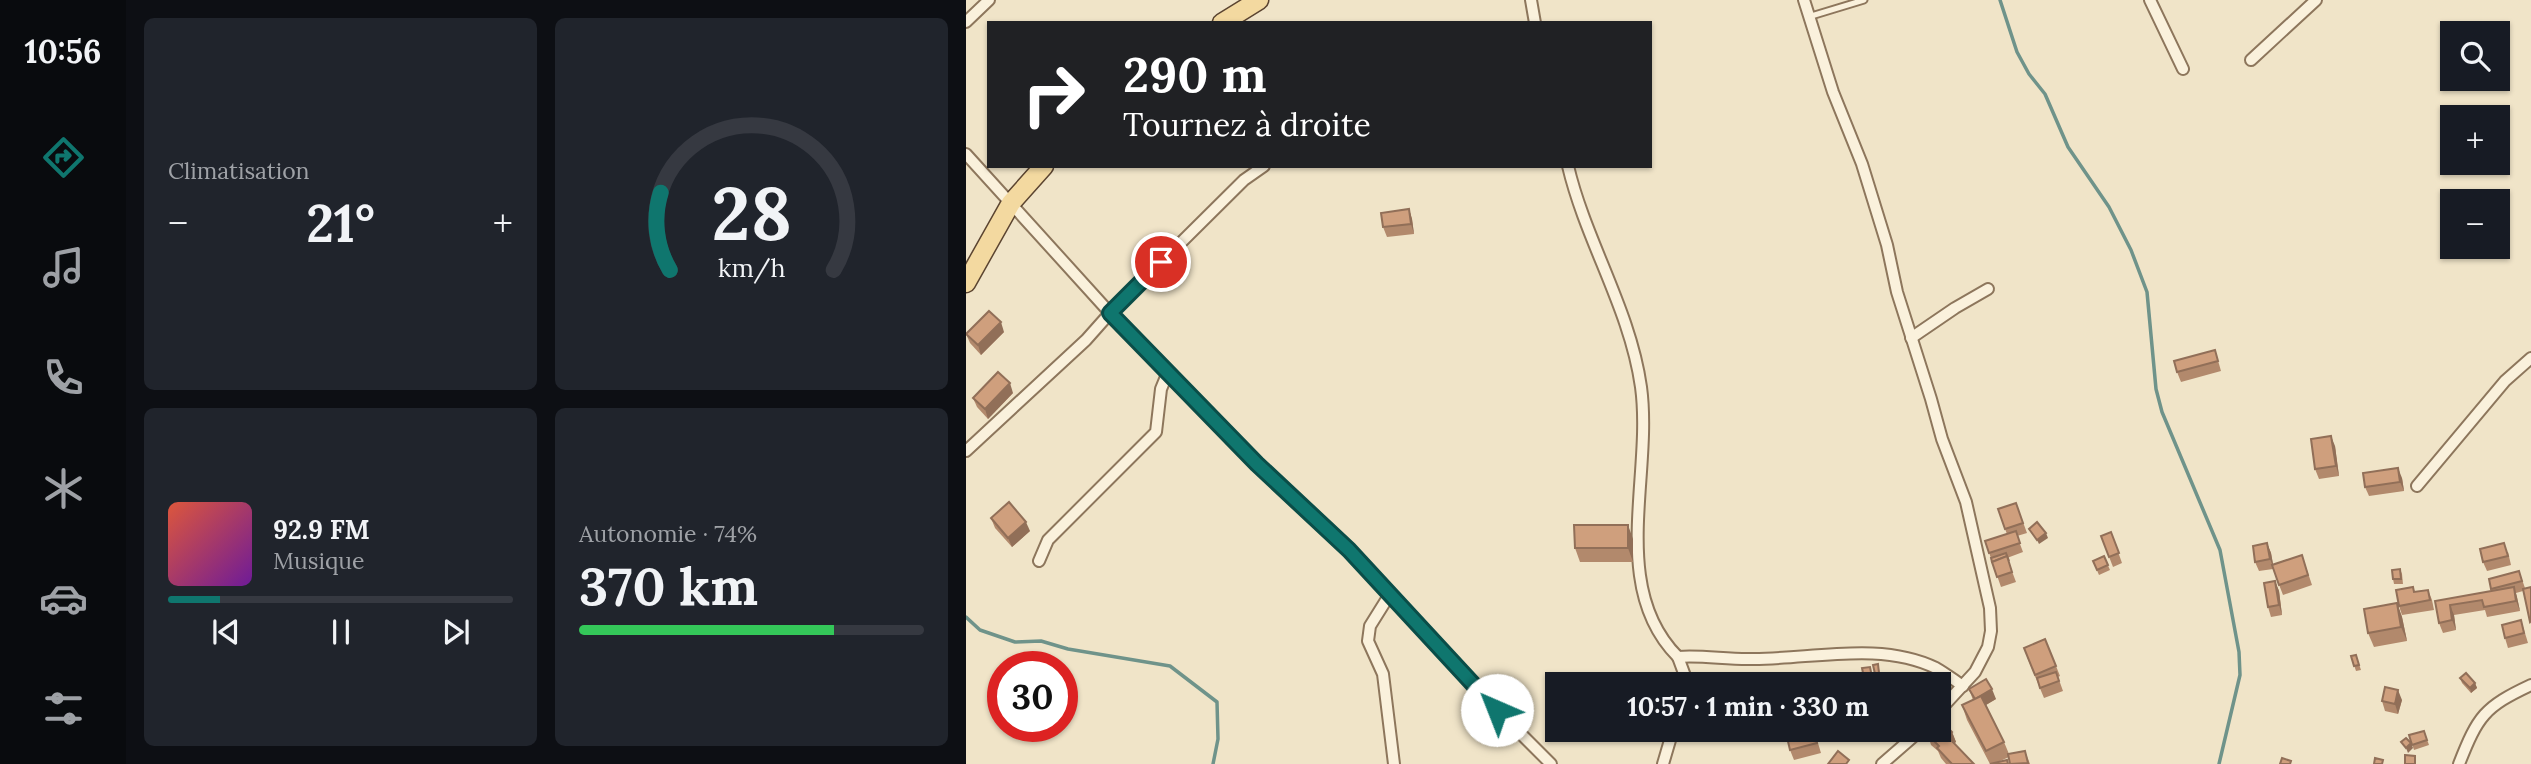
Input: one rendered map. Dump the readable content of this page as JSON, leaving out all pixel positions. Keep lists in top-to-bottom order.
{
  "page": {
    "tabs": "10:56",
    "tile": [
      "Climatisation",
      ["Autonomie · 74%", "370 km"]
    ],
    "map_buttons": ["+", "−"],
    "turn": ["290 m", "Tournez à droite"],
    "heat": ["−", "21°", "+"],
    "song": ["92.9 FM", "Musique"],
    "limit": "30",
    "trip": "10:57 · 1 min · 330 m",
    "gauge": ["28", "km/h"]
  }
}
